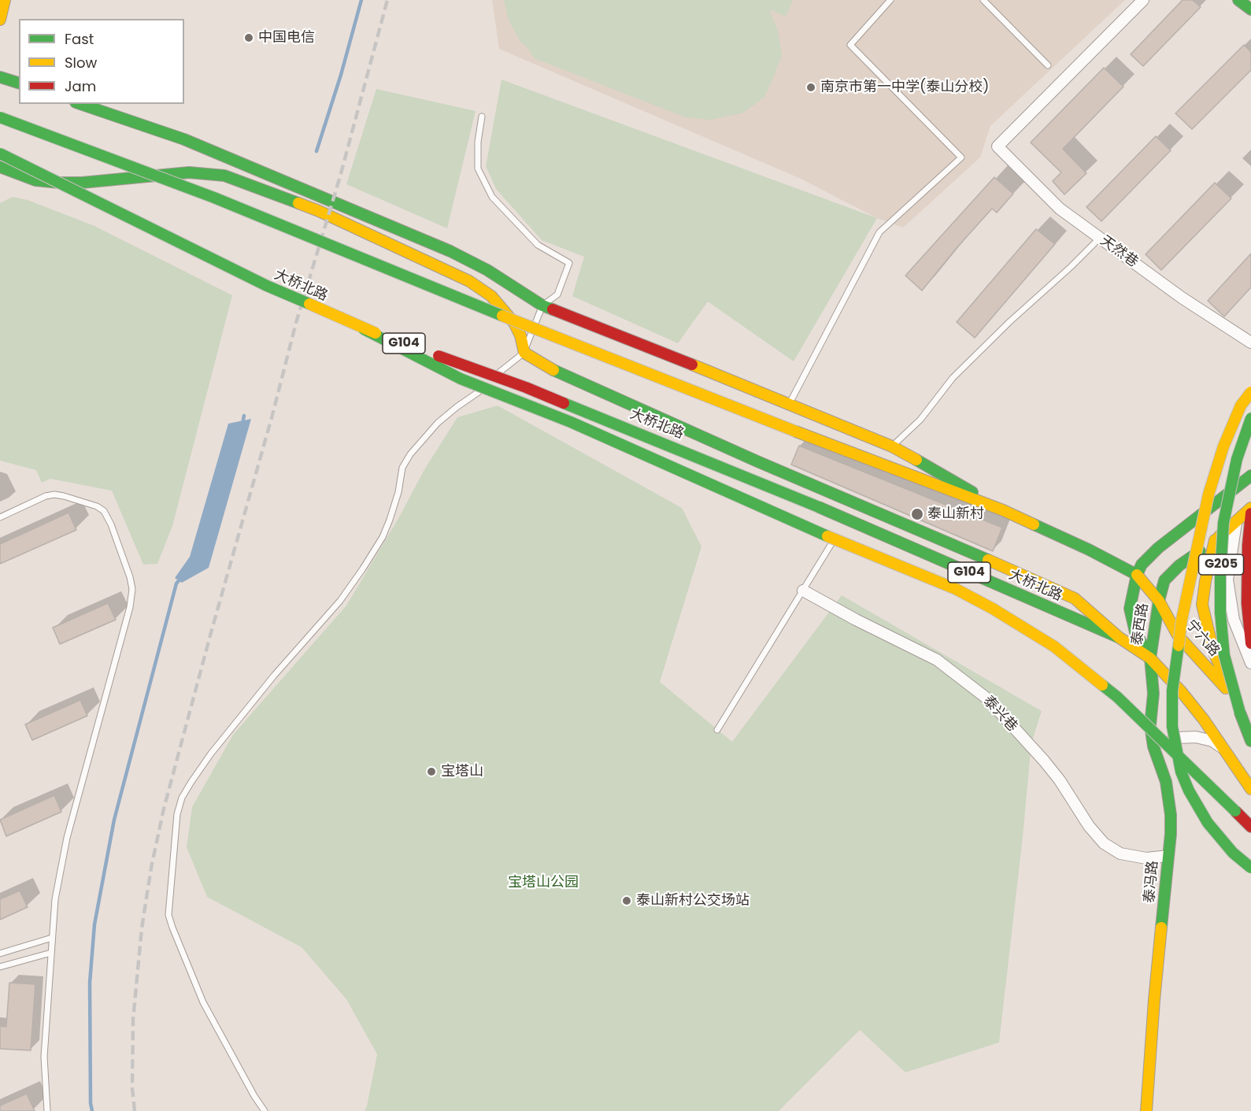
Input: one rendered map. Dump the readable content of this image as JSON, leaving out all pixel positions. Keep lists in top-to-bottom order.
{
  "streets": {
    "main road": [
      "大桥北路",
      "G104",
      "G205",
      "泰西路",
      "宁六路",
      "泰冯路"
    ],
    "street": ["天然巷", "泰兴巷"]
  },
  "crossings": [
    ["大桥北路", "泰西路"],
    ["大桥北路", "泰冯路"],
    ["泰西路", "宁六路"],
    ["泰西路", "泰冯路"],
    ["泰兴巷", "泰冯路"]
  ],
  "parks": ["宝塔山公园"],
  "places": [
    "中国电信",
    "南京市第一中学(泰山分校)",
    "泰山新村",
    "宝塔山",
    "泰山新村公交场站"
  ],
  "legend": ["Fast", "Slow", "Jam"]
}
